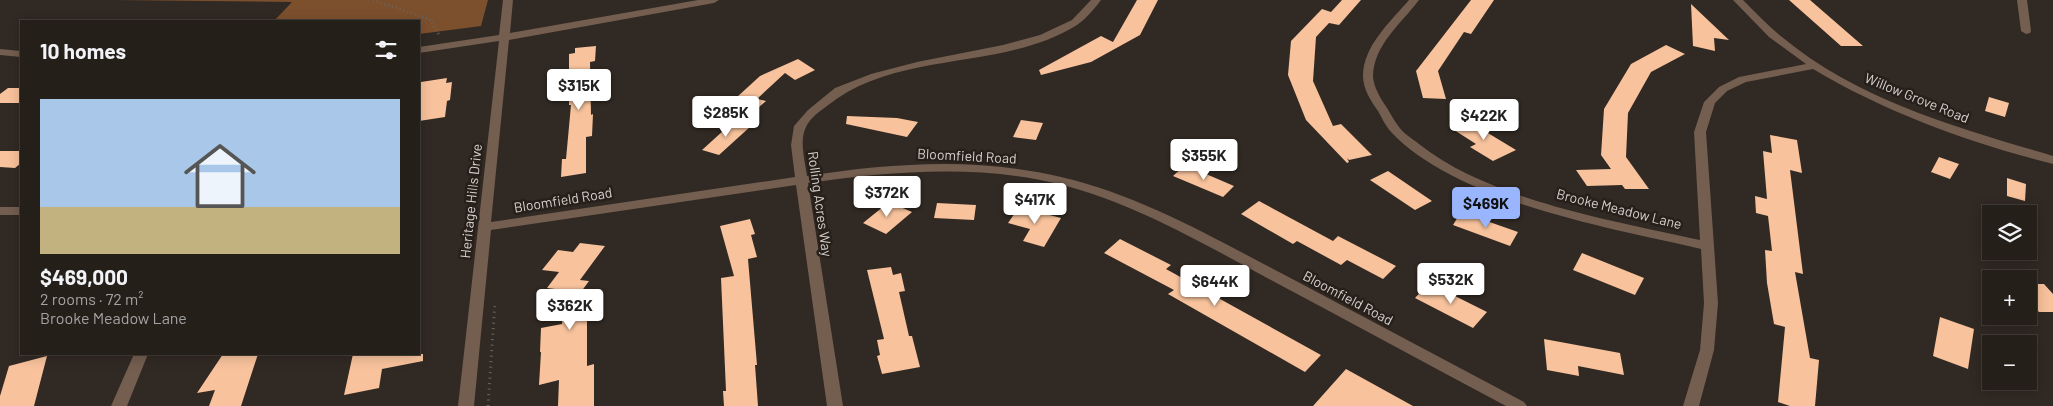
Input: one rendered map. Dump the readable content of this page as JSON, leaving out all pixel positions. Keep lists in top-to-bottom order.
{
  "streets": {
    "street": [
      "Willow Grove Road",
      "Bloomfield Road",
      "Heritage Hills Drive",
      "Rolling Acres Way",
      "Brooke Meadow Lane"
    ]
  },
  "crossings": [
    ["Bloomfield Road", "Heritage Hills Drive"],
    ["Bloomfield Road", "Rolling Acres Way"]
  ],
  "page": {
    "heading": "10 homes",
    "price": [
      "$315K",
      "$285K",
      "$422K",
      "$355K",
      "$372K",
      "$417K",
      "$469K",
      "$532K",
      "$644K",
      "$362K"
    ],
    "list": [
      {
        "name": "$469,000",
        "note": "2 rooms · 72 m² · Brooke Meadow Lane"
      }
    ],
    "map_buttons": ["+", "−"]
  }
}
